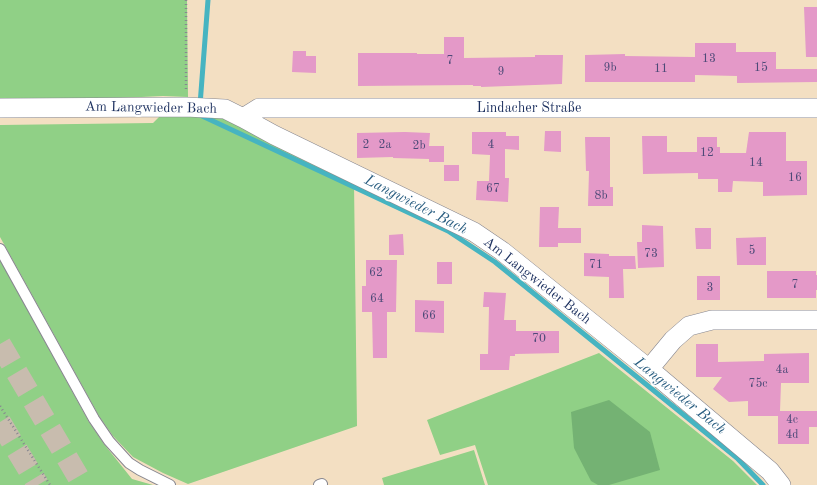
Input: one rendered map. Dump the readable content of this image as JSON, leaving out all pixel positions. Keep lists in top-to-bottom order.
{
  "streets": {
    "street": ["Am Langwieder Bach", "Lindacher Straße"]
  },
  "crossings": [
    ["Am Langwieder Bach", "Lindacher Straße"]
  ],
  "water": ["Langwieder Bach"],
  "house_numbers": [
    "13",
    "7",
    "9b",
    "15",
    "11",
    "9",
    "2",
    "2a",
    "4",
    "2b",
    "12",
    "14",
    "16",
    "67",
    "8b",
    "5",
    "73",
    "71",
    "62",
    "7",
    "3",
    "64",
    "66",
    "70",
    "4a",
    "75c",
    "4c",
    "4d"
  ]
}
